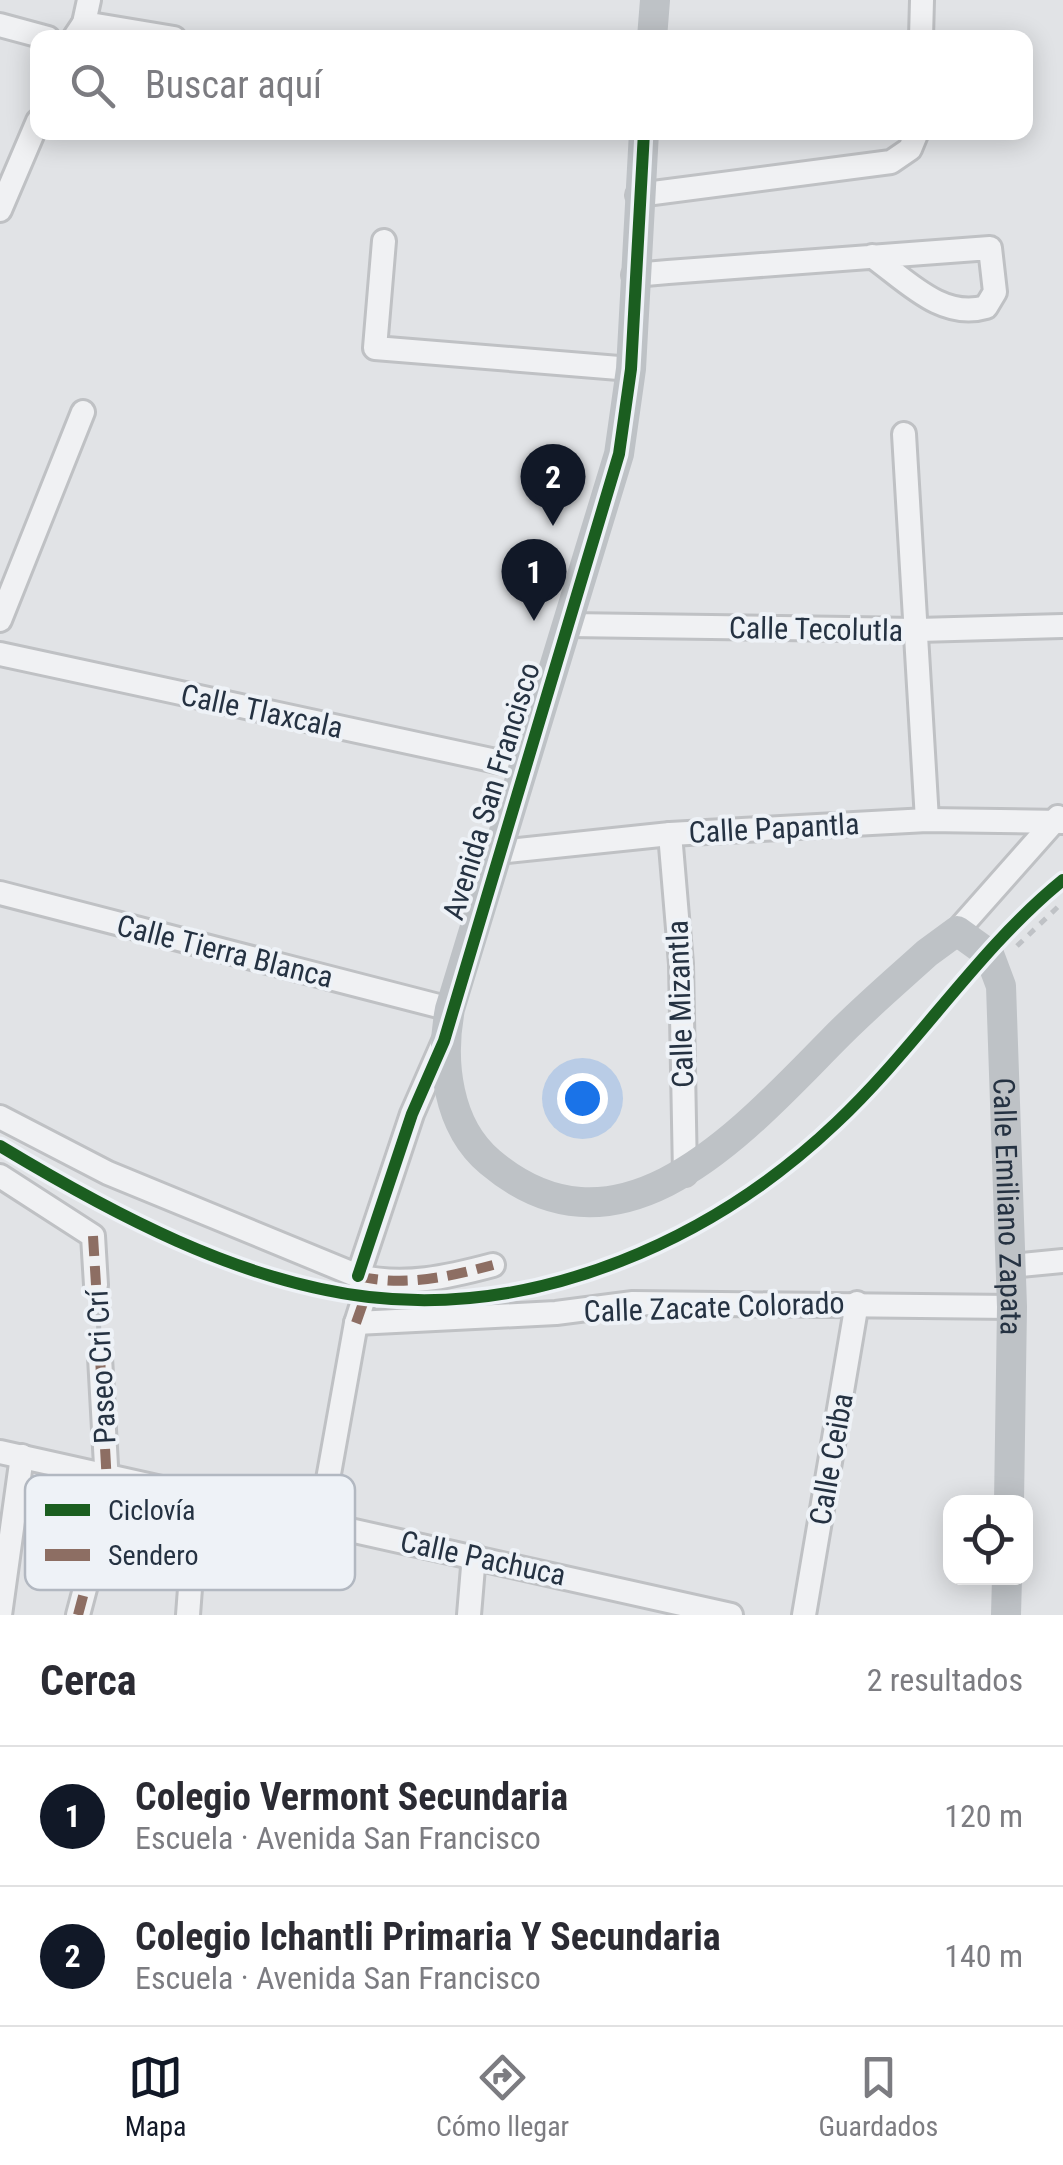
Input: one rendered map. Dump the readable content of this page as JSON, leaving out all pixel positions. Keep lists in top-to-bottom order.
{
  "streets": {
    "street": [
      "Calle Tecolutla",
      "Calle Tlaxcala",
      "Avenida San Francisco",
      "Calle Papantla",
      "Calle Tierra Blanca",
      "Calle Mizantla",
      "Calle Emiliano Zapata",
      "Calle Zacate Colorado",
      "Paseo Cri Crí",
      "Calle Ceiba",
      "Calle Pachuca"
    ]
  },
  "crossings": [
    ["Calle Tecolutla", "Avenida San Francisco"],
    ["Calle Tlaxcala", "Avenida San Francisco"],
    ["Avenida San Francisco", "Calle Papantla"],
    ["Avenida San Francisco", "Calle Tierra Blanca"],
    ["Avenida San Francisco", "Calle Mizantla"],
    ["Avenida San Francisco", "Calle Zacate Colorado"],
    ["Calle Papantla", "Calle Mizantla"],
    ["Calle Emiliano Zapata", "Calle Zacate Colorado"],
    ["Calle Zacate Colorado", "Calle Ceiba"]
  ],
  "legend": ["Ciclovía", "Sendero"],
  "page": {
    "search": "Buscar aquí",
    "pins": ["2", "1"],
    "heading": ["Cerca", "2 resultados"],
    "list": [
      {
        "mark": "1",
        "name": "Colegio Vermont Secundaria",
        "note": "Escuela · Avenida San Francisco",
        "value": "120 m"
      },
      {
        "mark": "2",
        "name": "Colegio Ichantli Primaria Y Secundaria",
        "note": "Escuela · Avenida San Francisco",
        "value": "140 m"
      }
    ],
    "nav": ["Mapa", "Cómo llegar", "Guardados"]
  }
}
